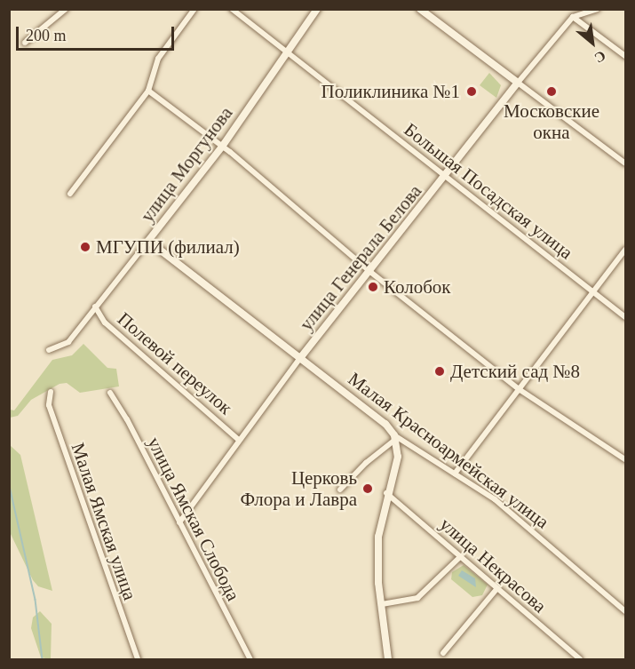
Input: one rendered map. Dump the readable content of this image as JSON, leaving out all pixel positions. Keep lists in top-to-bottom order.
{
  "streets": {
    "main road": ["улица Моргунова", "улица Генерала Белова", "Малая Красноармейская улица"],
    "street": [
      "Большая Посадская улица",
      "Полевой переулок",
      "улица Ямская Слобода",
      "Малая Ямская улица",
      "улица Некрасова"
    ]
  },
  "crossings": [
    ["улица Моргунова", "Большая Посадская улица"],
    ["улица Моргунова", "Полевой переулок"],
    ["улица Моргунова", "Малая Красноармейская улица"],
    ["Большая Посадская улица", "улица Генерала Белова"],
    ["улица Генерала Белова", "Полевой переулок"],
    ["улица Генерала Белова", "Малая Красноармейская улица"],
    ["улица Генерала Белова", "улица Ямская Слобода"]
  ],
  "places": [
    "Поликлиника №1",
    "Московские окна",
    "МГУПИ (филиал)",
    "Колобок",
    "Детский сад №8",
    "Церковь Флора и Лавра"
  ],
  "scale_bar": "200 m",
  "north": "bottom right"
}
